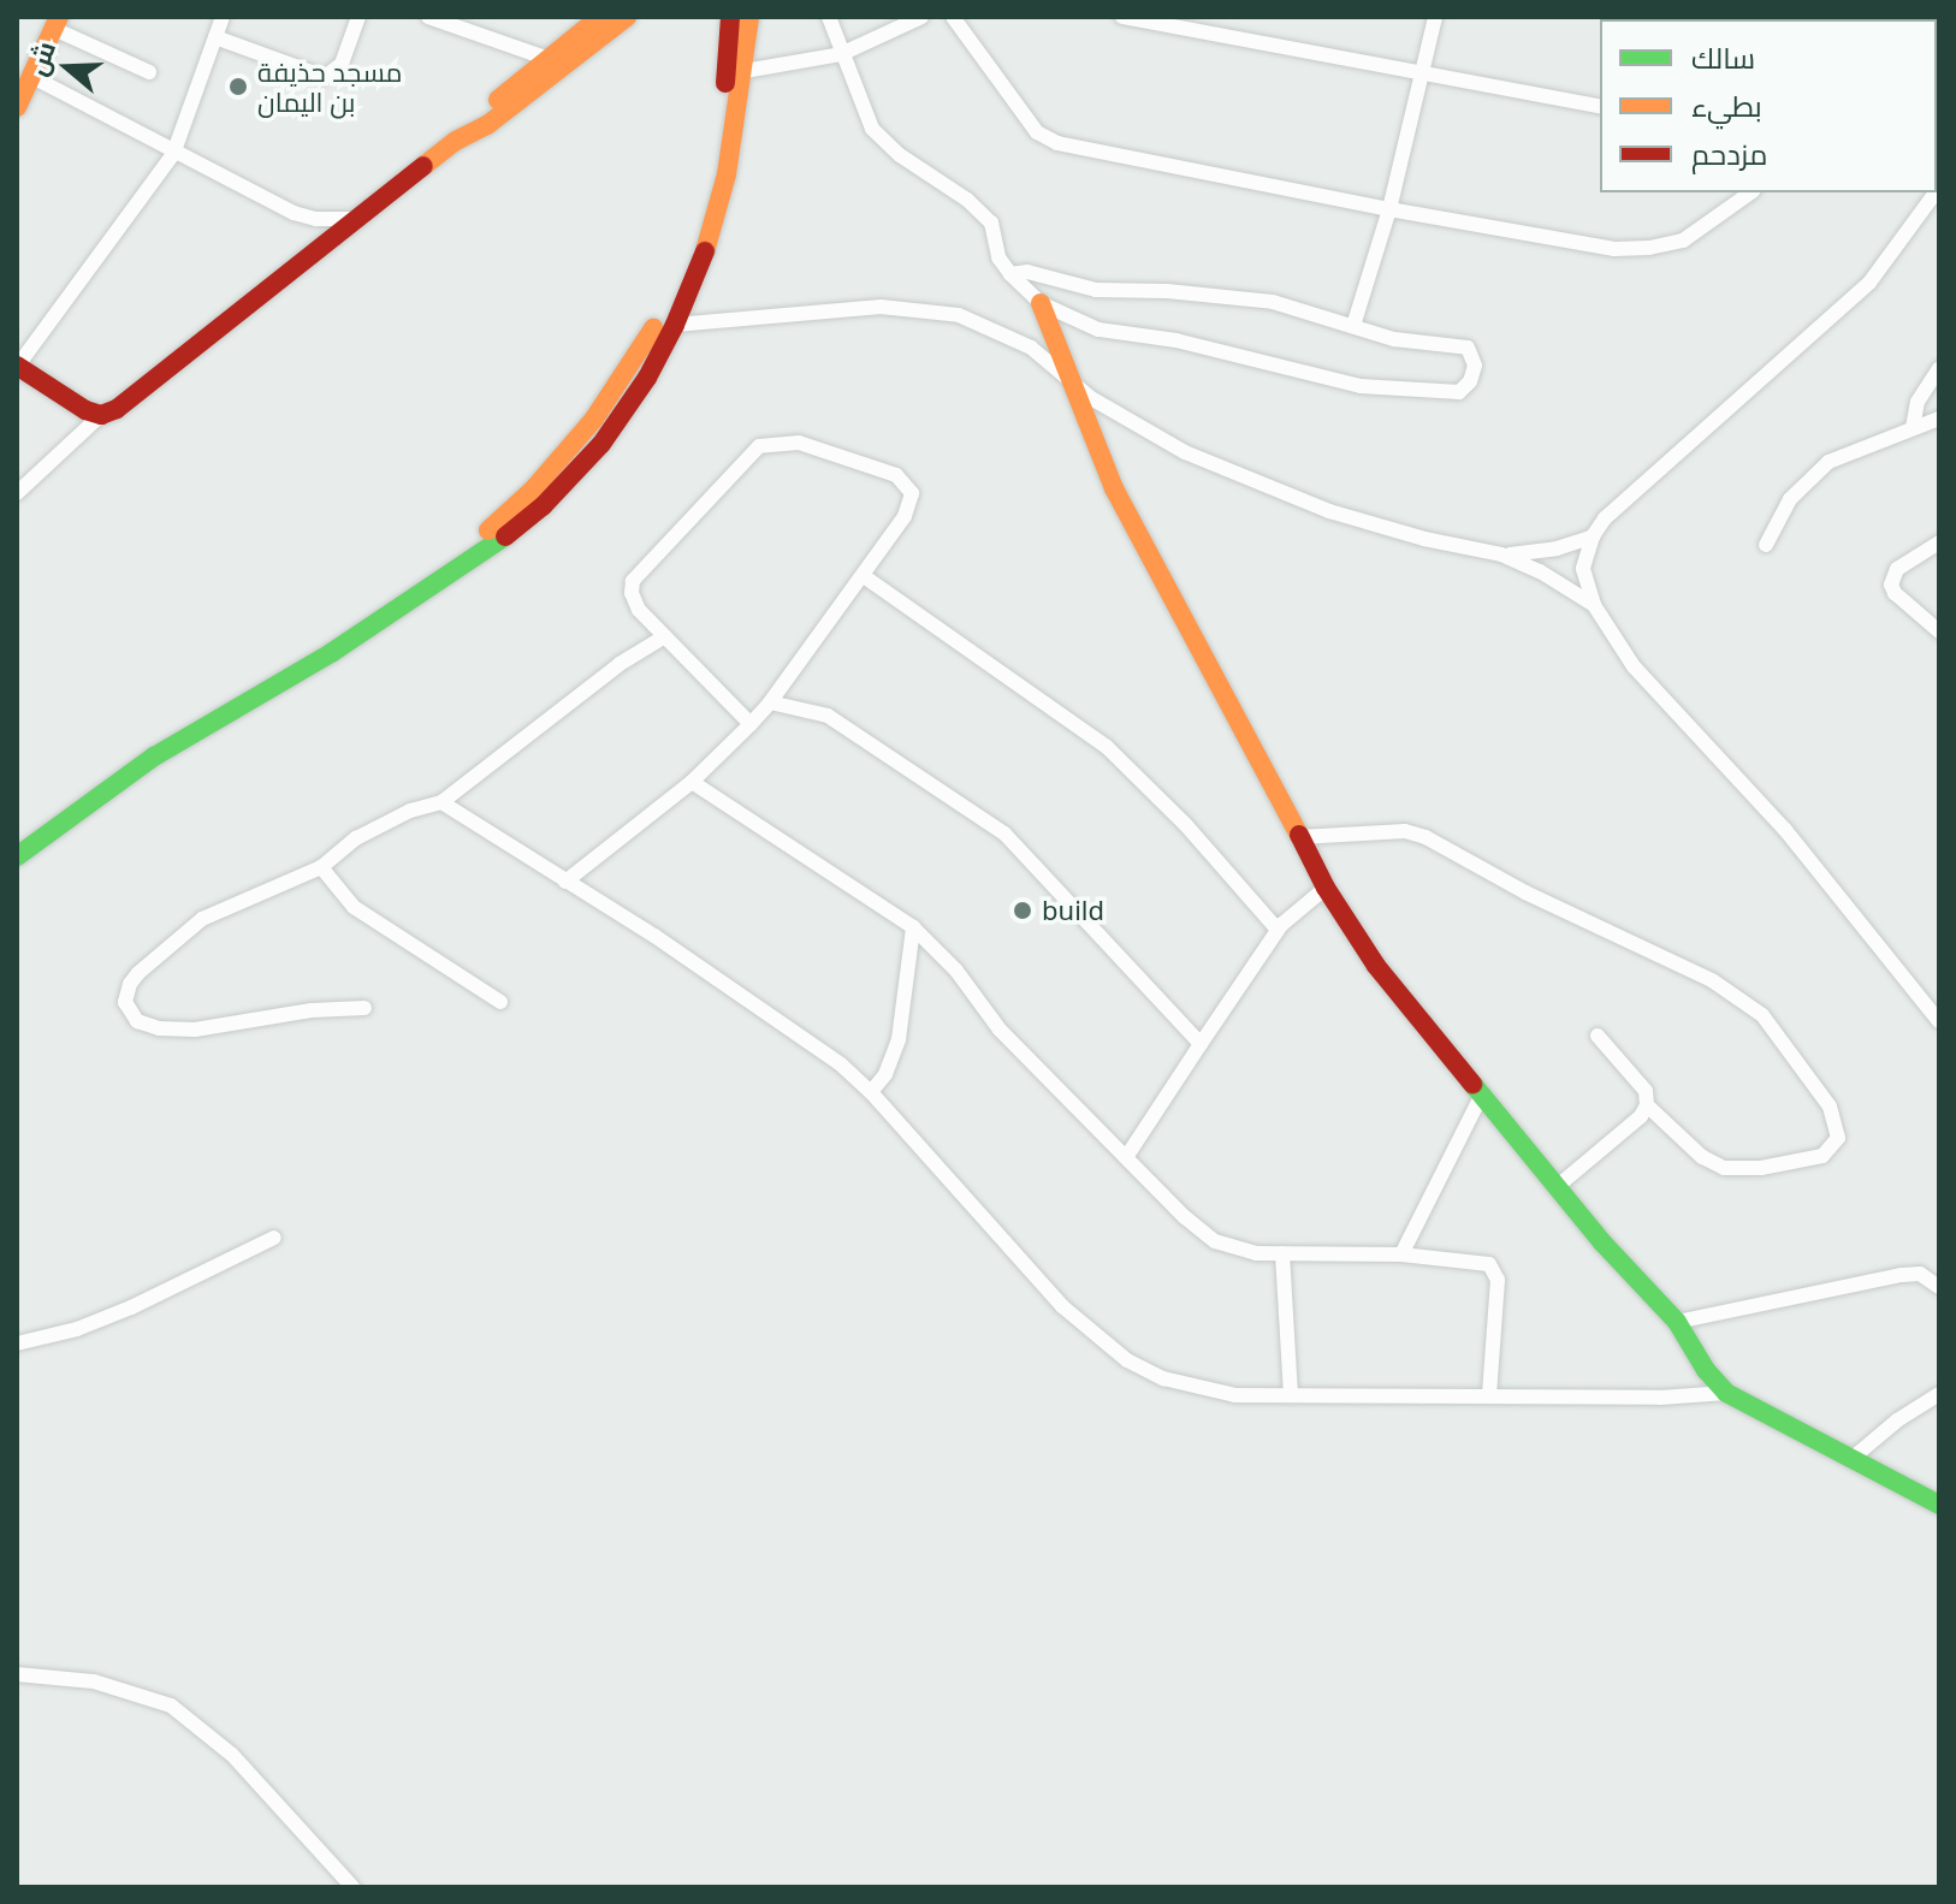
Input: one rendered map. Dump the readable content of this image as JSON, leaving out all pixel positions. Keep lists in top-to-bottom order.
{
  "places": ["مسجد حذيفة بن اليمان", "build"],
  "legend": ["سالك", "بطيء", "مزدحم"],
  "north": "left"
}
